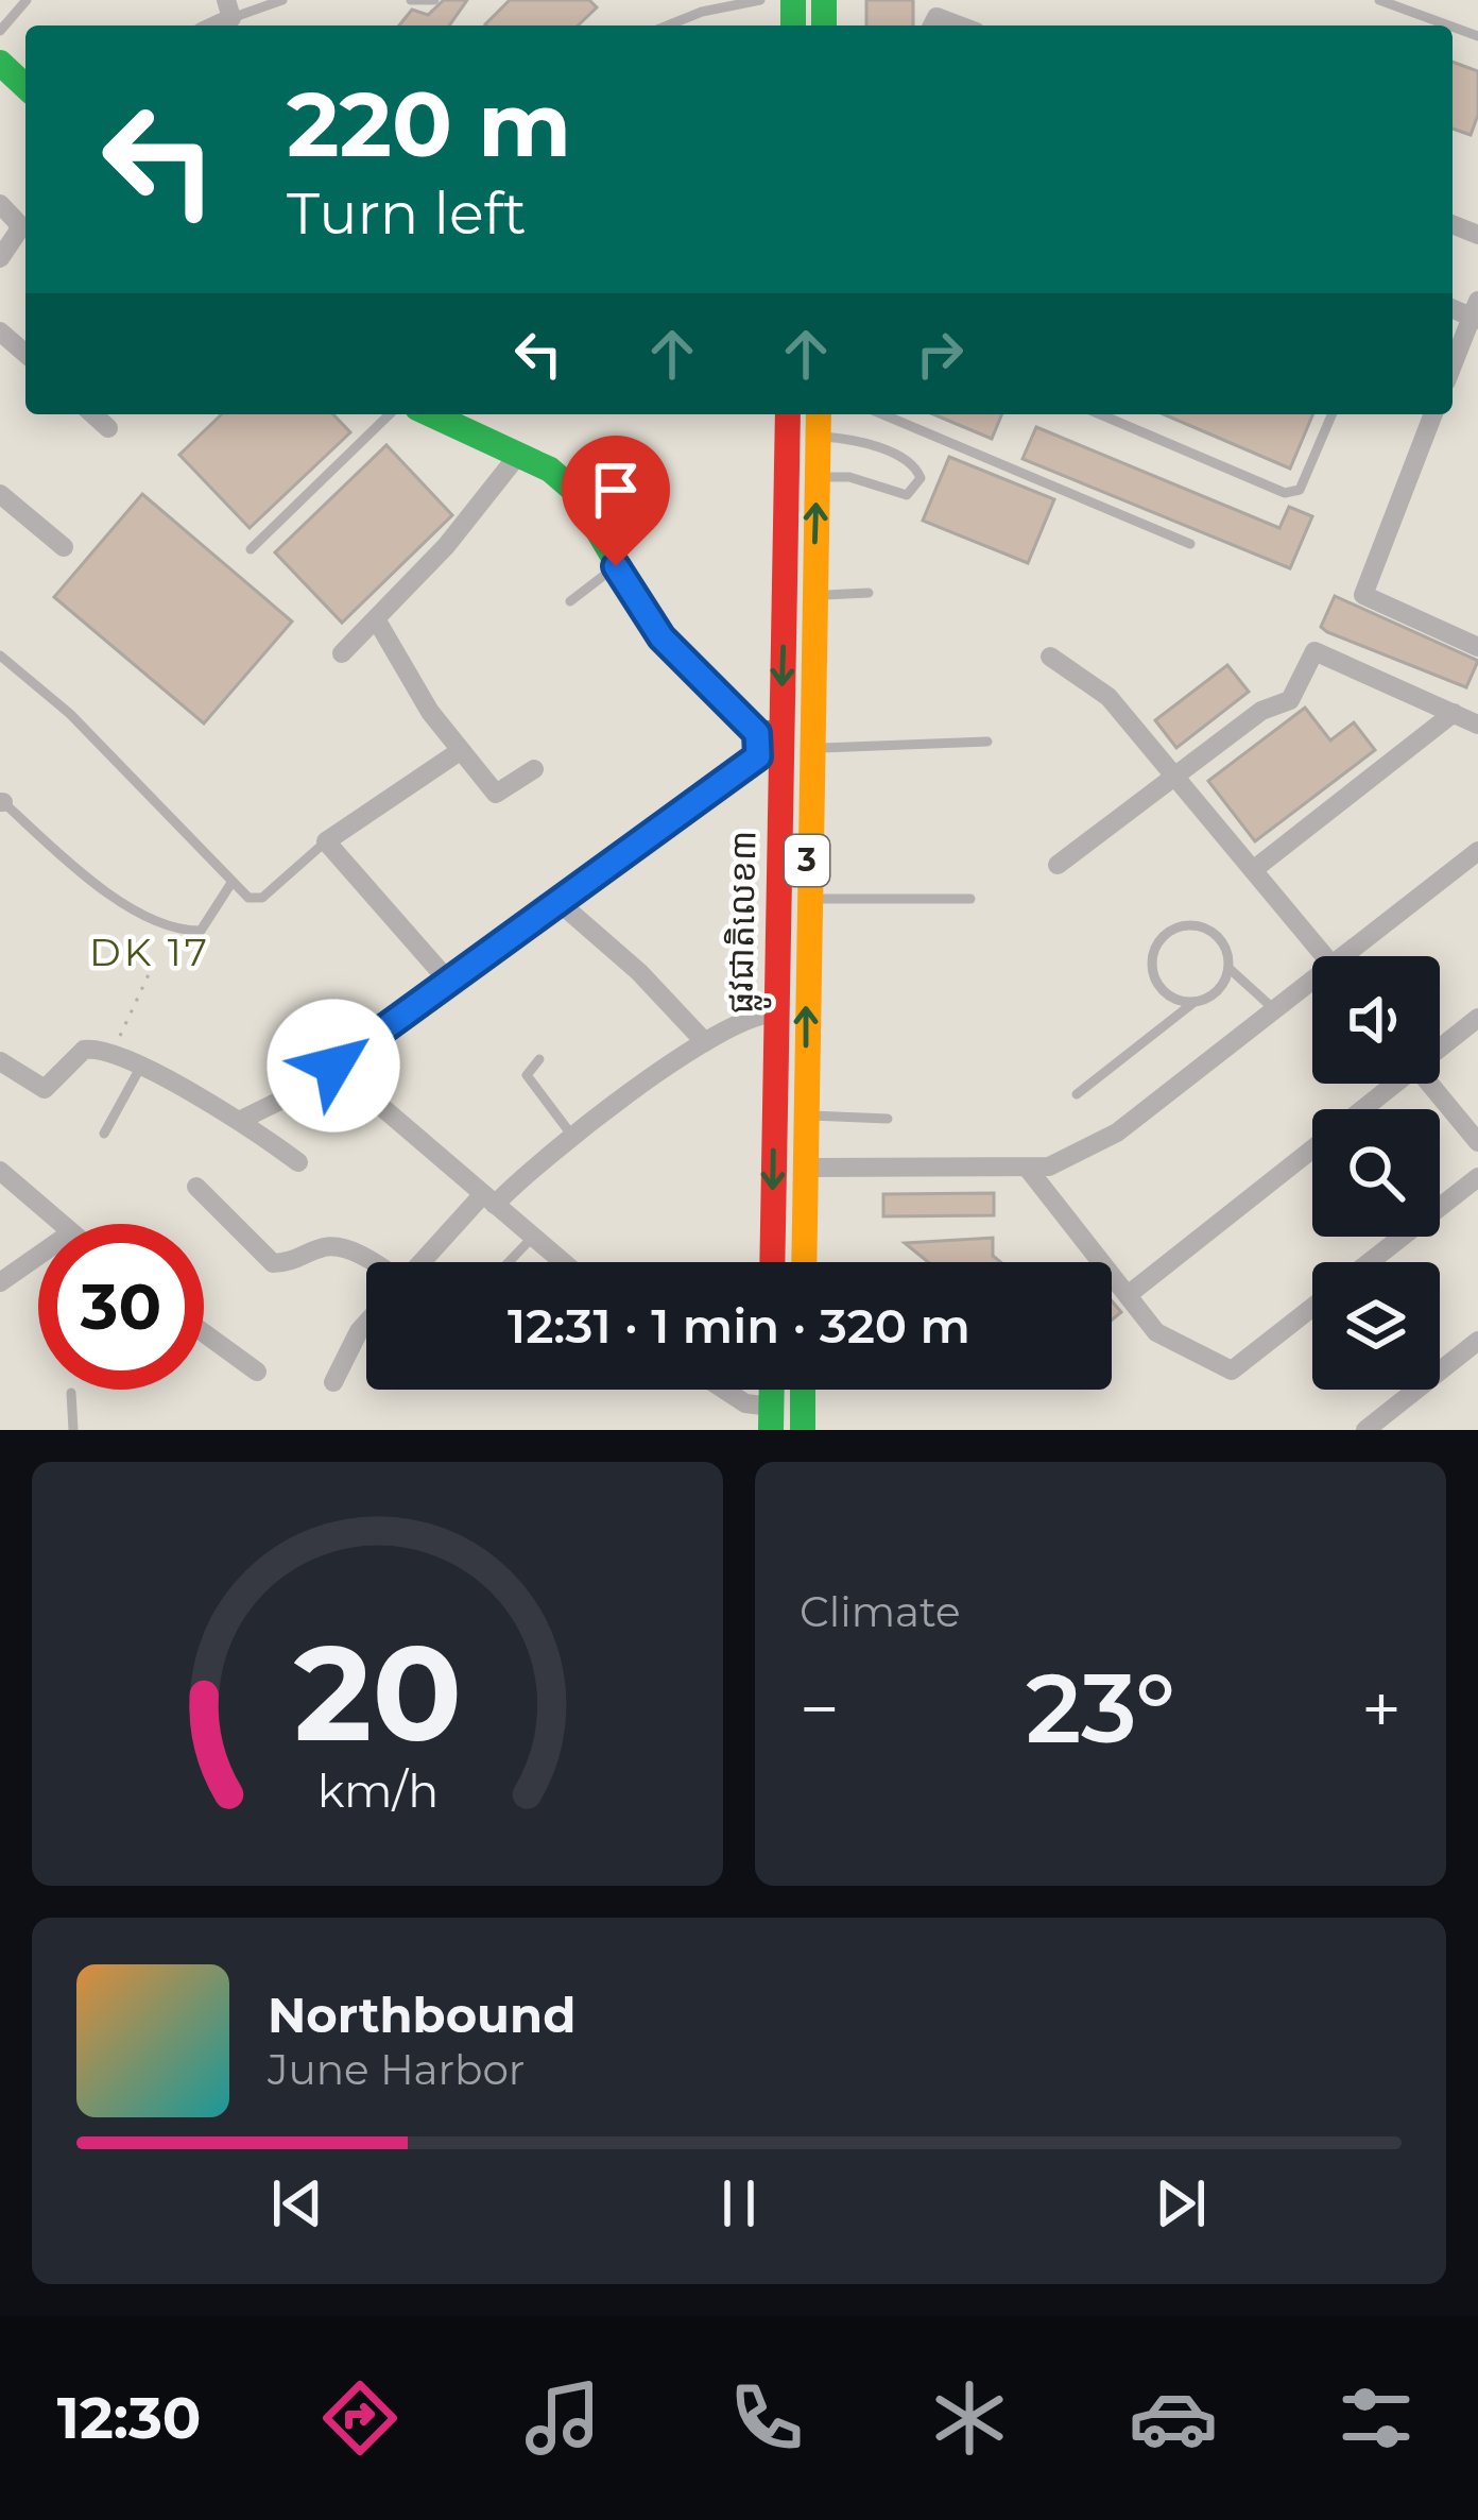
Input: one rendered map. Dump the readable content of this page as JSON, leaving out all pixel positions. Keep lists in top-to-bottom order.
{
  "streets": {
    "main road": ["3", "ផ្លូវជាតិលេខ៣"]
  },
  "districts": ["DK 17"],
  "page": {
    "turn": ["220 m", "Turn left"],
    "limit": "30",
    "trip": "12:31 · 1 min · 320 m",
    "tile": "Climate",
    "heat": ["−", "23°", "+"],
    "song": ["Northbound", "June Harbor"],
    "tabs": "12:30",
    "gauge": ["20", "km/h"]
  }
}
